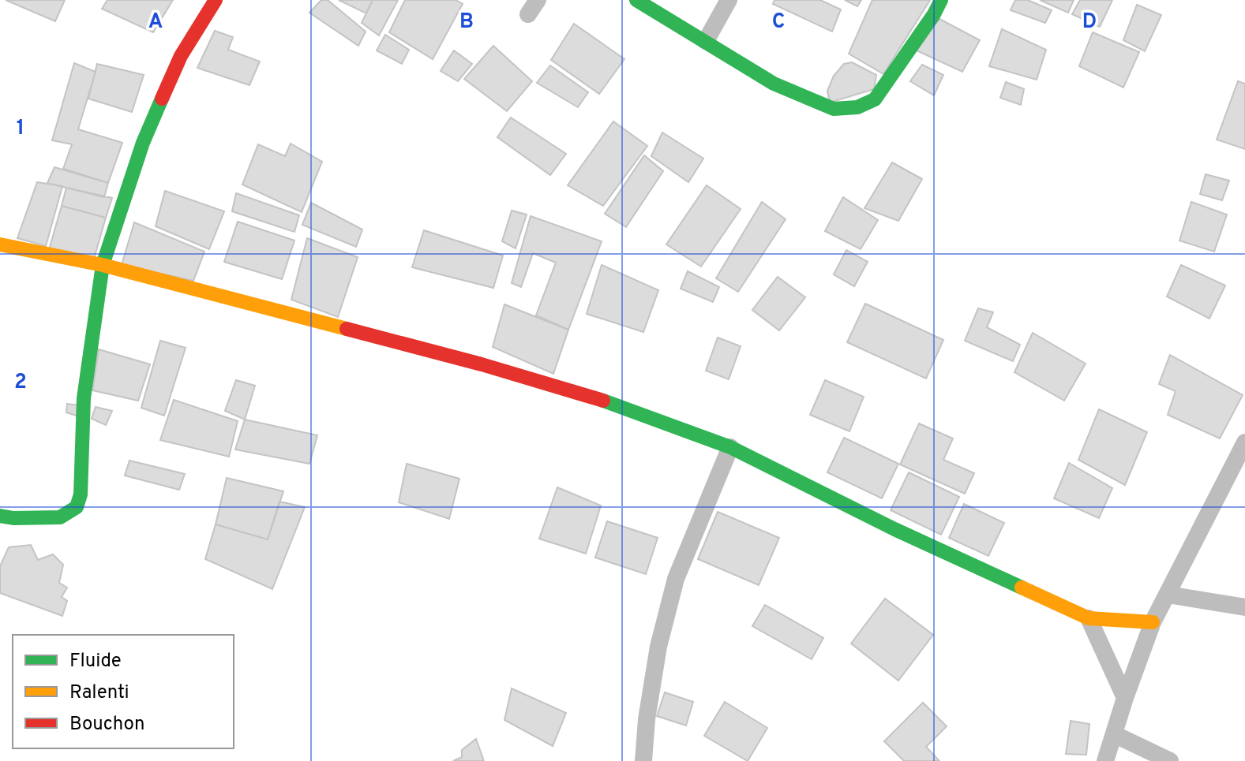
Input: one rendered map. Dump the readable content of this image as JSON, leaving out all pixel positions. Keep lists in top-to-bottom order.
{
  "legend": ["Fluide", "Ralenti", "Bouchon"],
  "grid": {
    "columns": [
      "A",
      "B",
      "C",
      "D"
    ],
    "rows": ["1", "2"]
  }
}
